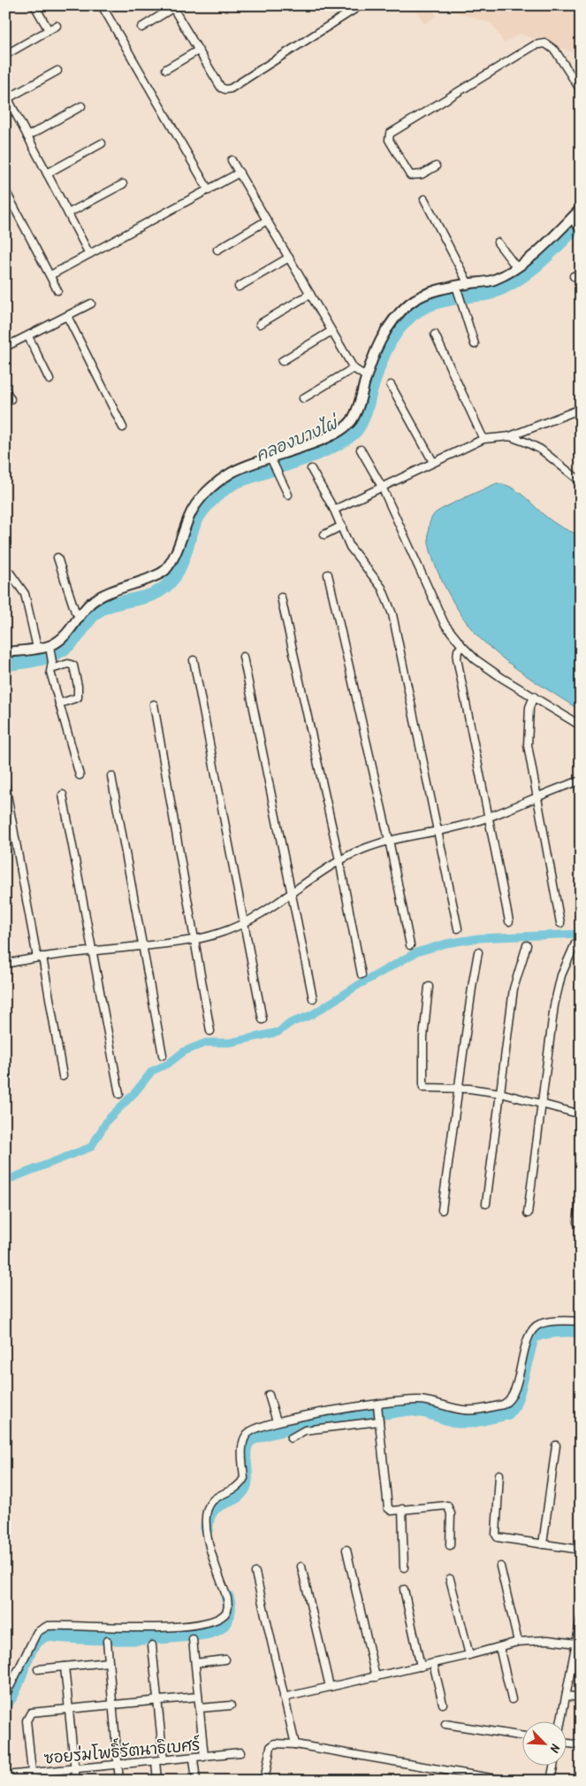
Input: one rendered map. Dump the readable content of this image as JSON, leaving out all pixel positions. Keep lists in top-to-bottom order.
{
  "streets": {
    "street": ["ซอยร่มโพธิ์รัตนาธิเบศร์"]
  },
  "water": ["คลองบางไผ่"],
  "north": "bottom right"
}
